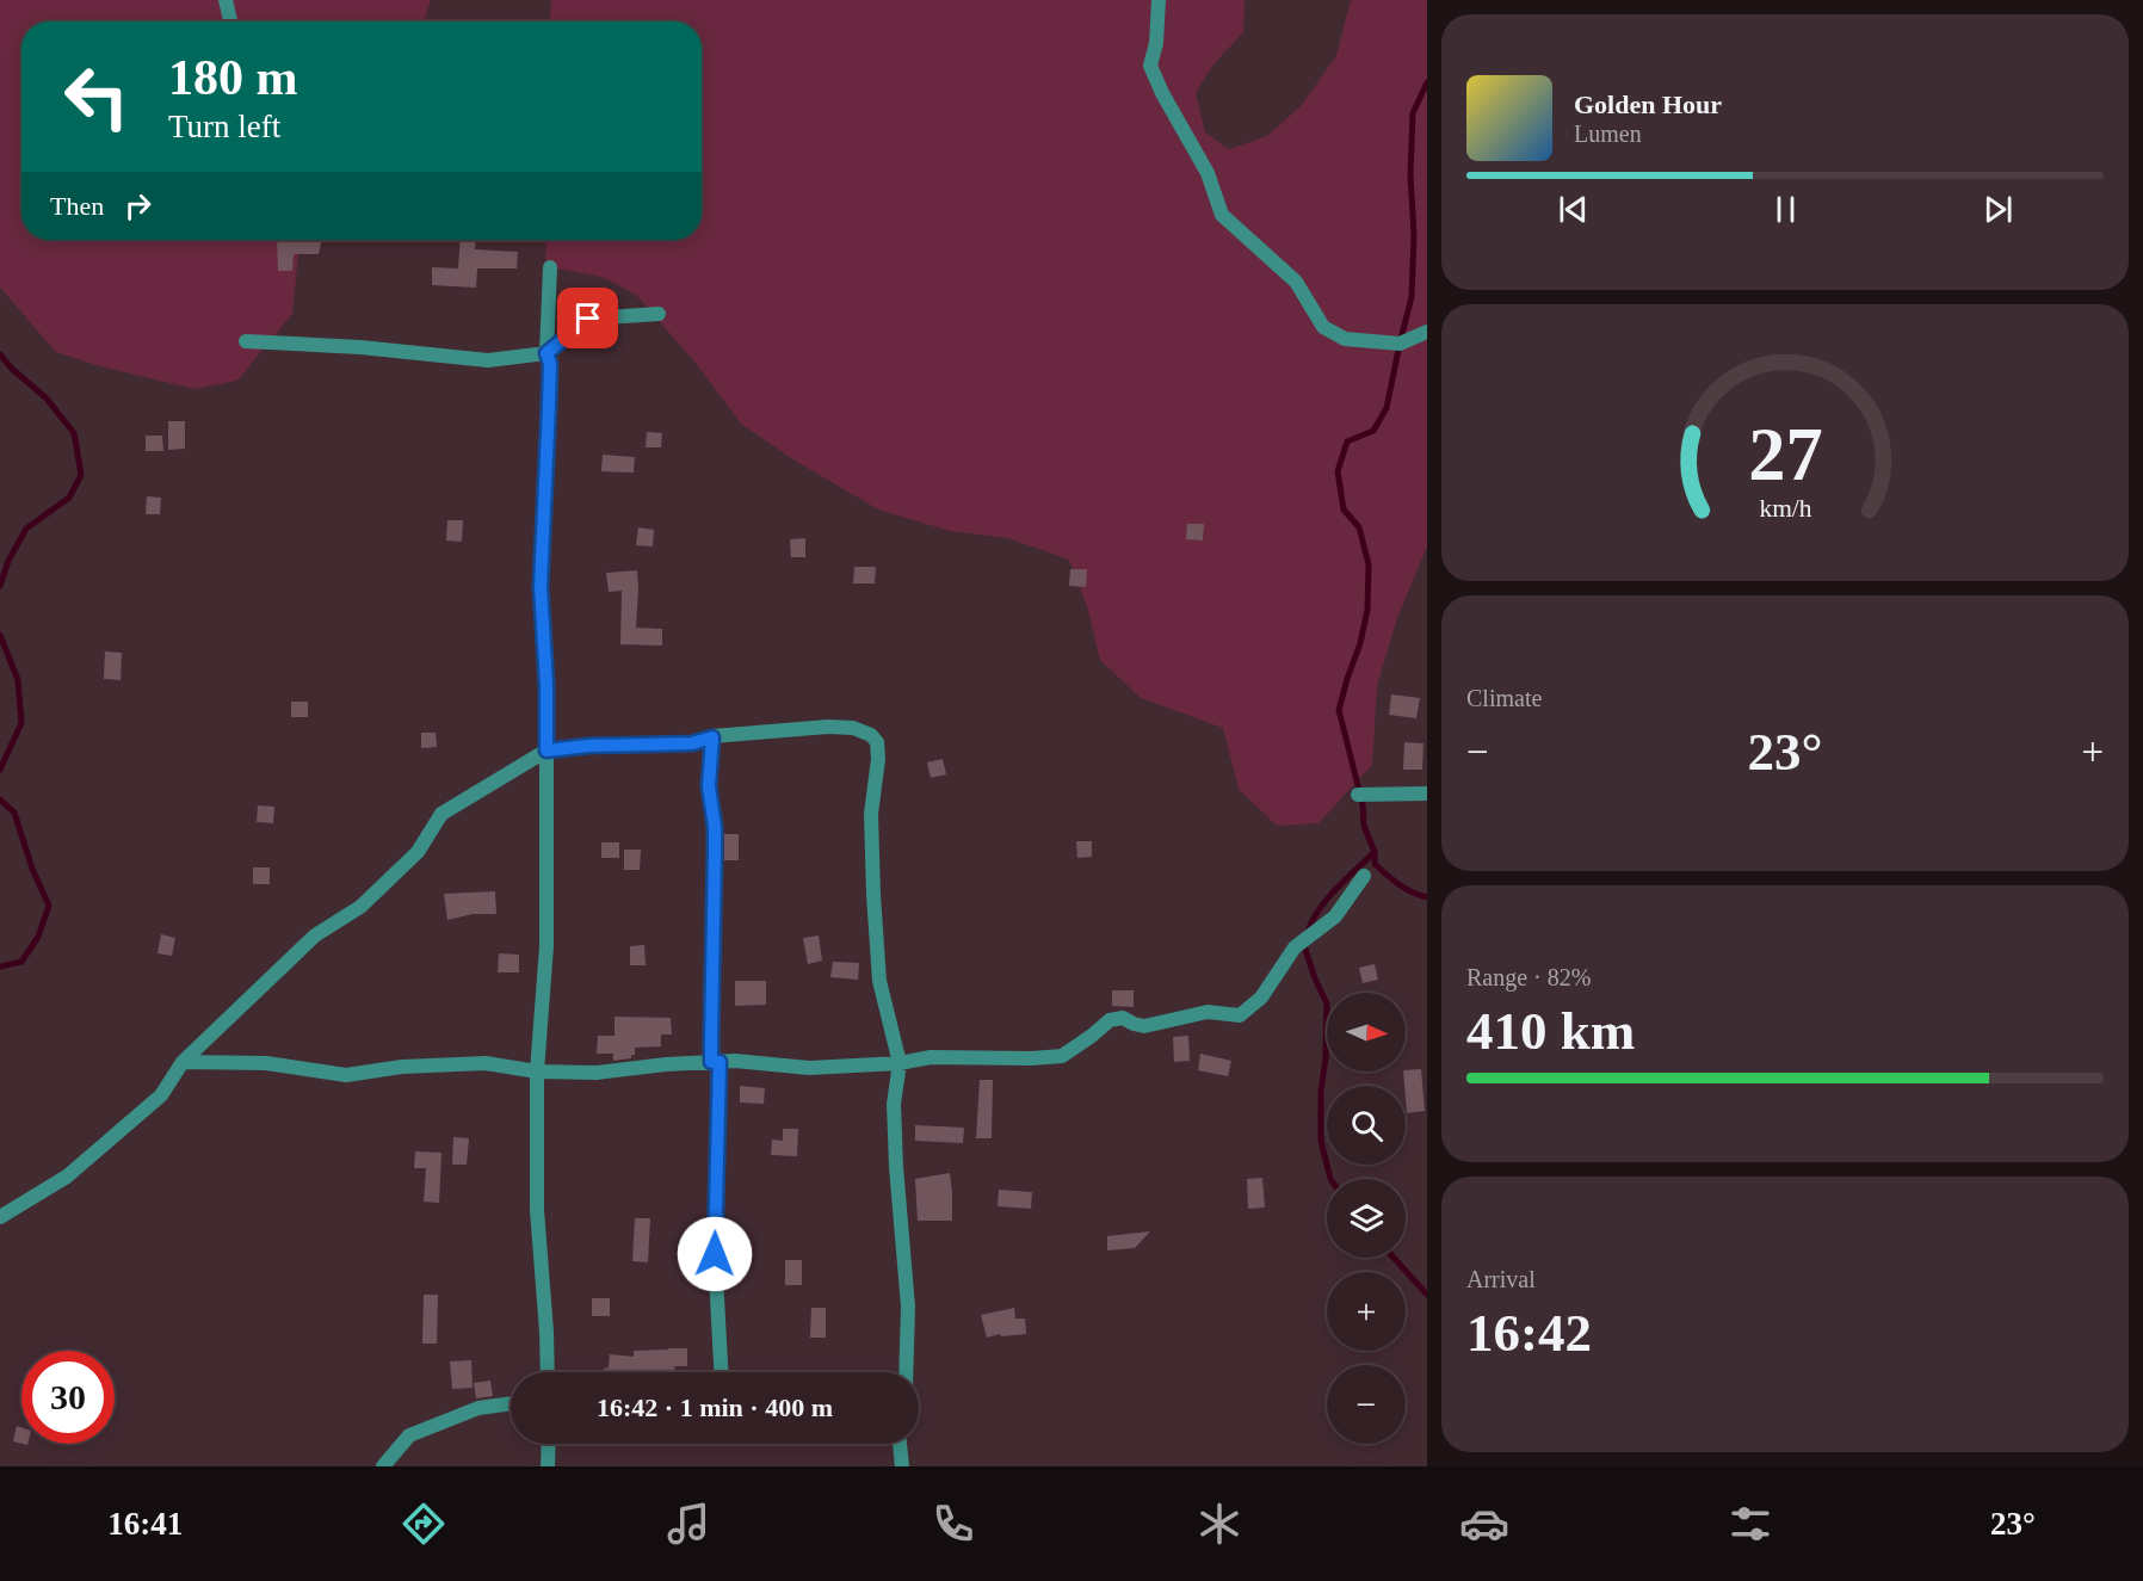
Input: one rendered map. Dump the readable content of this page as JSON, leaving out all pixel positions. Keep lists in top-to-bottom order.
{
  "north": "right",
  "page": {
    "turn": ["180 m", "Turn left"],
    "song": ["Golden Hour", "Lumen"],
    "then": "Then",
    "tile": [
      "Climate",
      ["Range · 82%", "410 km"],
      ["Arrival", "16:42"]
    ],
    "heat": ["−", "23°", "+"],
    "map_buttons": ["+", "−"],
    "limit": "30",
    "trip": "16:42 · 1 min · 400 m",
    "tabs": ["16:41", "23°"],
    "gauge": ["27", "km/h"]
  }
}
